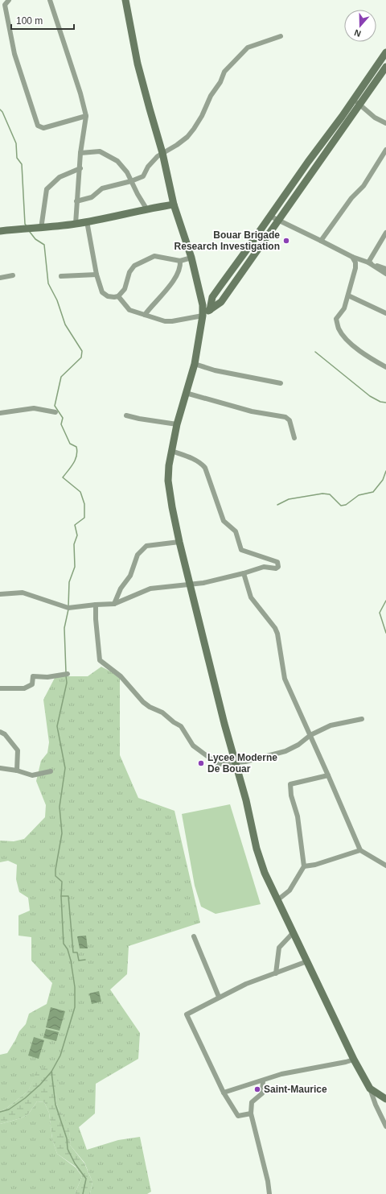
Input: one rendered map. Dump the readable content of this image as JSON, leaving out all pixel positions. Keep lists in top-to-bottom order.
{
  "places": ["Bouar Brigade Research Investigation", "Lycee Moderne De Bouar", "Saint-Maurice"],
  "scale_bar": "100 m",
  "north": "bottom"
}
